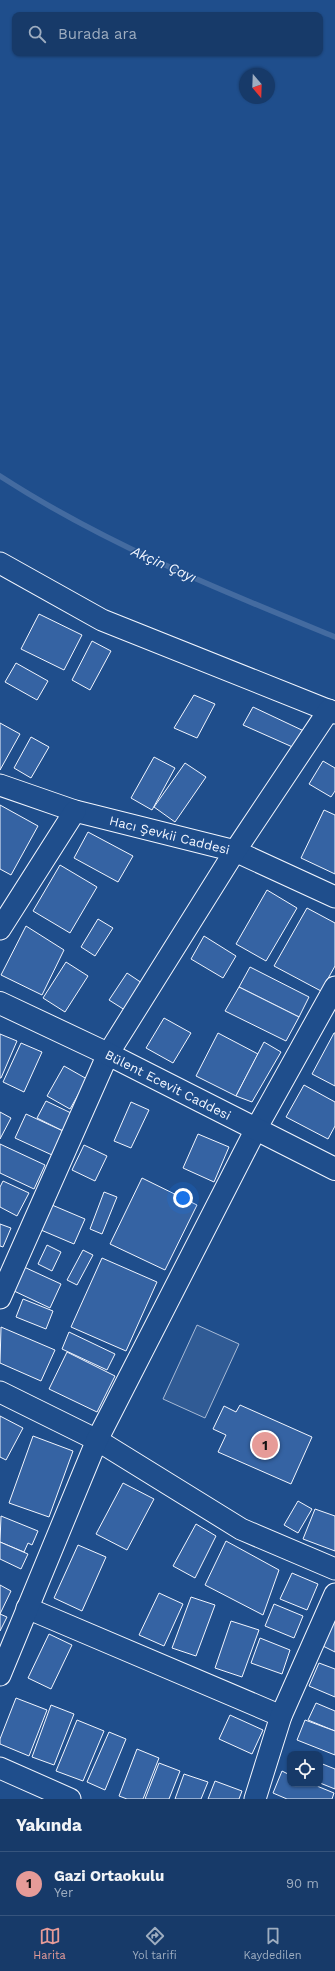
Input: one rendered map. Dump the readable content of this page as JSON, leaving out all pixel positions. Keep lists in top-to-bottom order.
{
  "streets": {
    "main road": ["Bülent Ecevit Caddesi"],
    "street": ["Hacı Şevkii Caddesi"]
  },
  "water": ["Akçin Çayı"],
  "north": "bottom",
  "page": {
    "search": "Burada ara",
    "pins": "1",
    "heading": "Yakında",
    "list": [
      {
        "mark": "1",
        "name": "Gazi Ortaokulu",
        "note": "Yer",
        "value": "90 m"
      }
    ],
    "nav": ["Harita", "Yol tarifi", "Kaydedilen"]
  }
}
